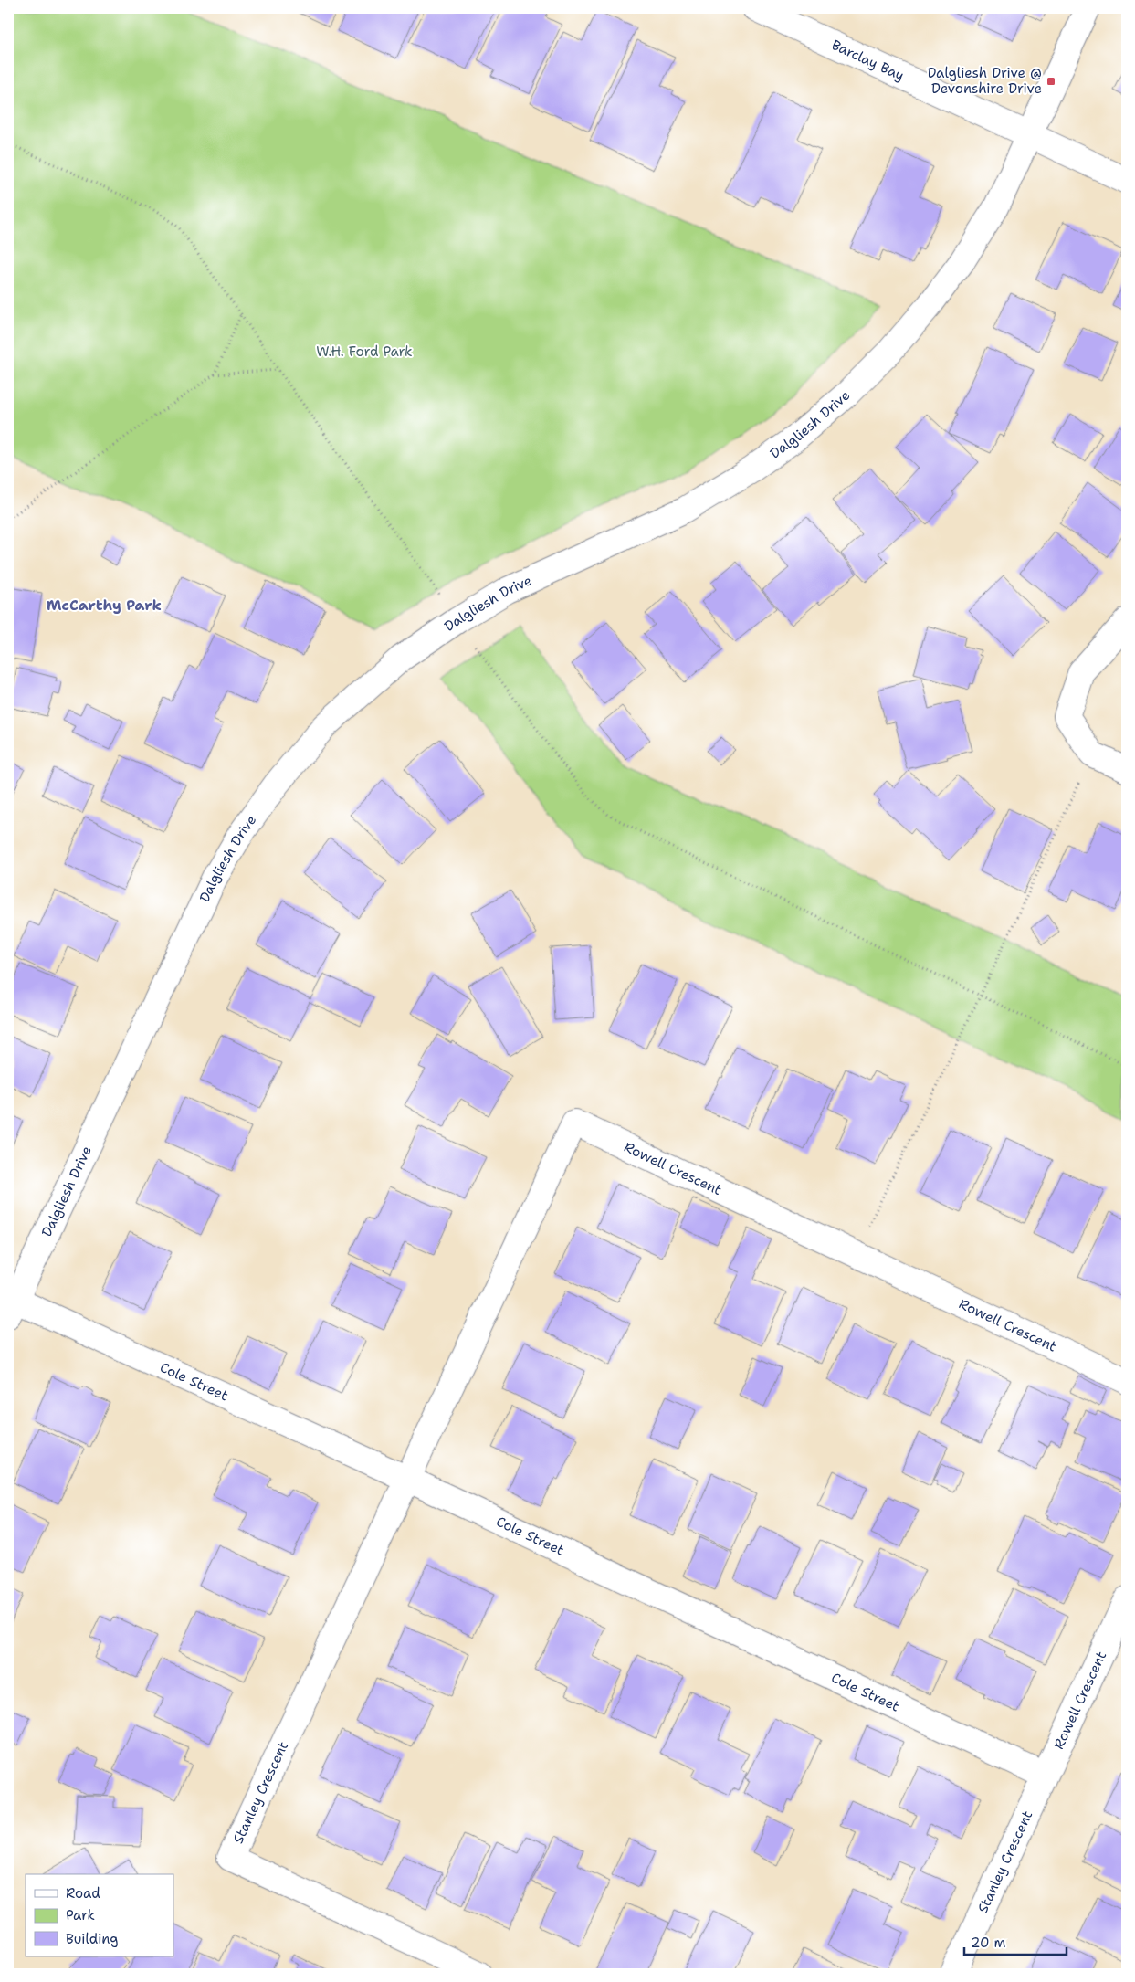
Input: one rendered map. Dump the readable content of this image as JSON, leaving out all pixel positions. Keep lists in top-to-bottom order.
{
  "streets": {
    "street": [
      "Barclay Bay",
      "Dalgliesh Drive",
      "Rowell Crescent",
      "Cole Street",
      "Stanley Crescent"
    ]
  },
  "crossings": [
    ["Barclay Bay", "Dalgliesh Drive"],
    ["Dalgliesh Drive", "Cole Street"],
    ["Rowell Crescent", "Cole Street"],
    ["Rowell Crescent", "Stanley Crescent"],
    ["Cole Street", "Stanley Crescent"]
  ],
  "districts": ["McCarthy Park"],
  "parks": ["W.H. Ford Park"],
  "places": {
    "transit": ["Dalgliesh Drive @ Devonshire Drive"]
  },
  "legend": ["Road", "Park", "Building"],
  "scale_bar": "20 m"
}
